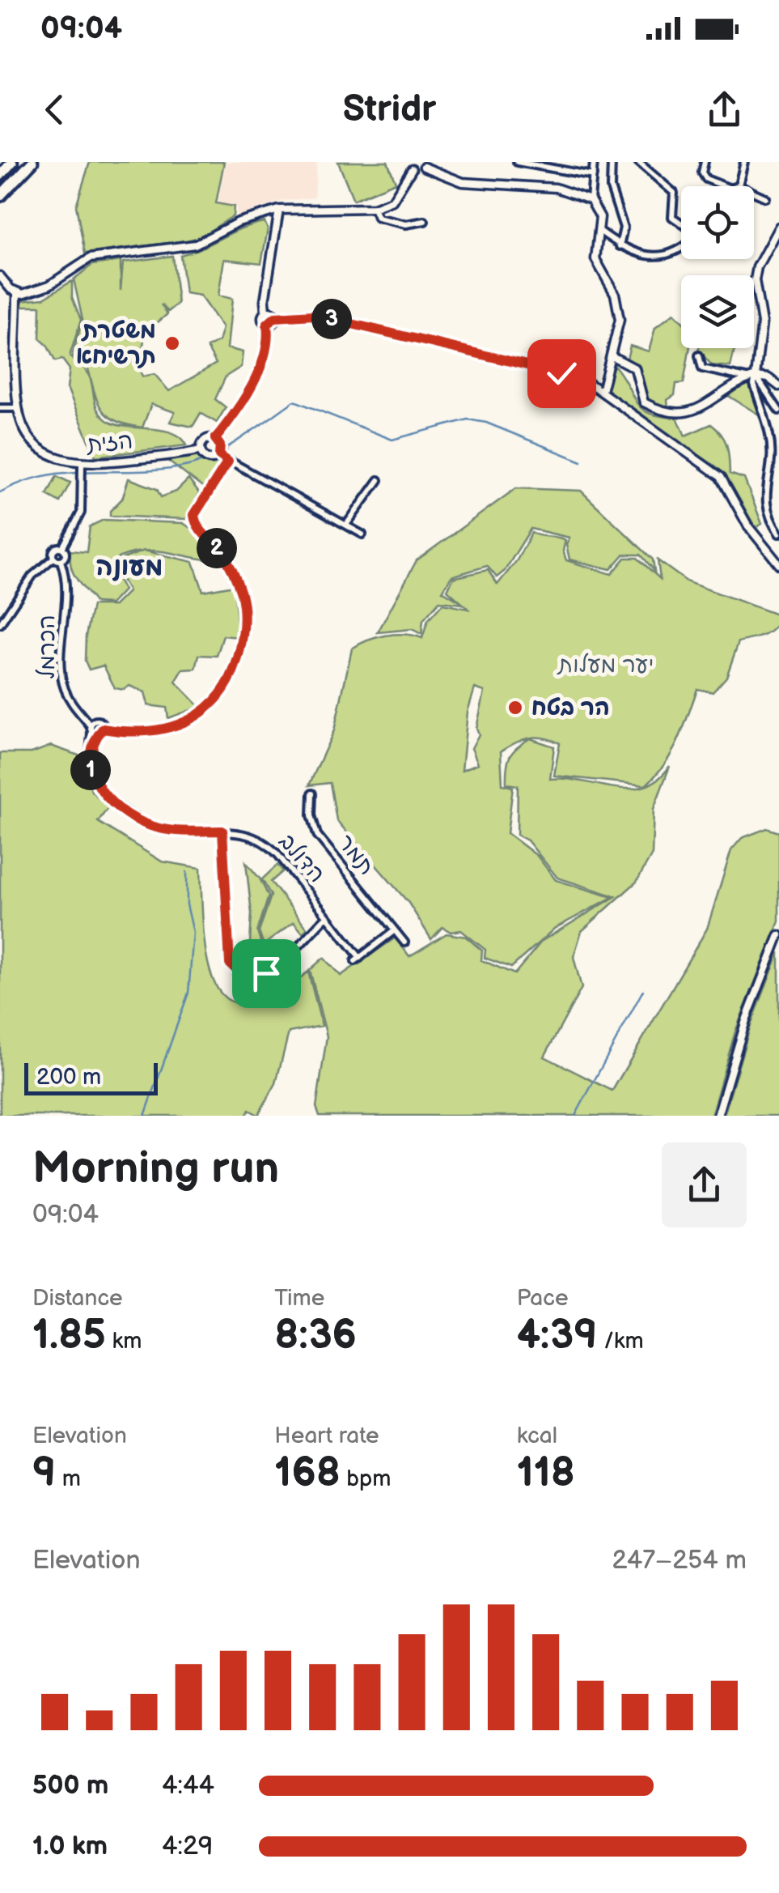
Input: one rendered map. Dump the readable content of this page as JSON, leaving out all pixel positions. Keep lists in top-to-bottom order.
{
  "streets": {
    "main road": ["הזית"],
    "street": ["הכרמל", "תמר", "הדולב"]
  },
  "crossings": [
    ["הכרמל", "הדולב"],
    ["תמר", "הדולב"]
  ],
  "districts": ["מעונה"],
  "parks": ["יער מעלות"],
  "places": ["משטרת תרשיחא", "הר בטח"],
  "scale_bar": "200 m",
  "page": {
    "status": "09:04",
    "header": "Stridr",
    "pins": ["3", "2", "1"],
    "scale": "200 m",
    "heading": ["Morning run", "09:04"],
    "stats": [
      ["Distance", "1.85 km"],
      ["Time", "8:36"],
      ["Pace", "4:39 /km"],
      ["Elevation", "9 m"],
      ["Heart rate", "168 bpm"],
      ["kcal", "118"]
    ],
    "chart": ["Elevation", "247–254 m"],
    "list": [
      {
        "name": "500 m",
        "note": "4:44"
      },
      {
        "name": "1.0 km",
        "note": "4:29"
      }
    ]
  }
}
